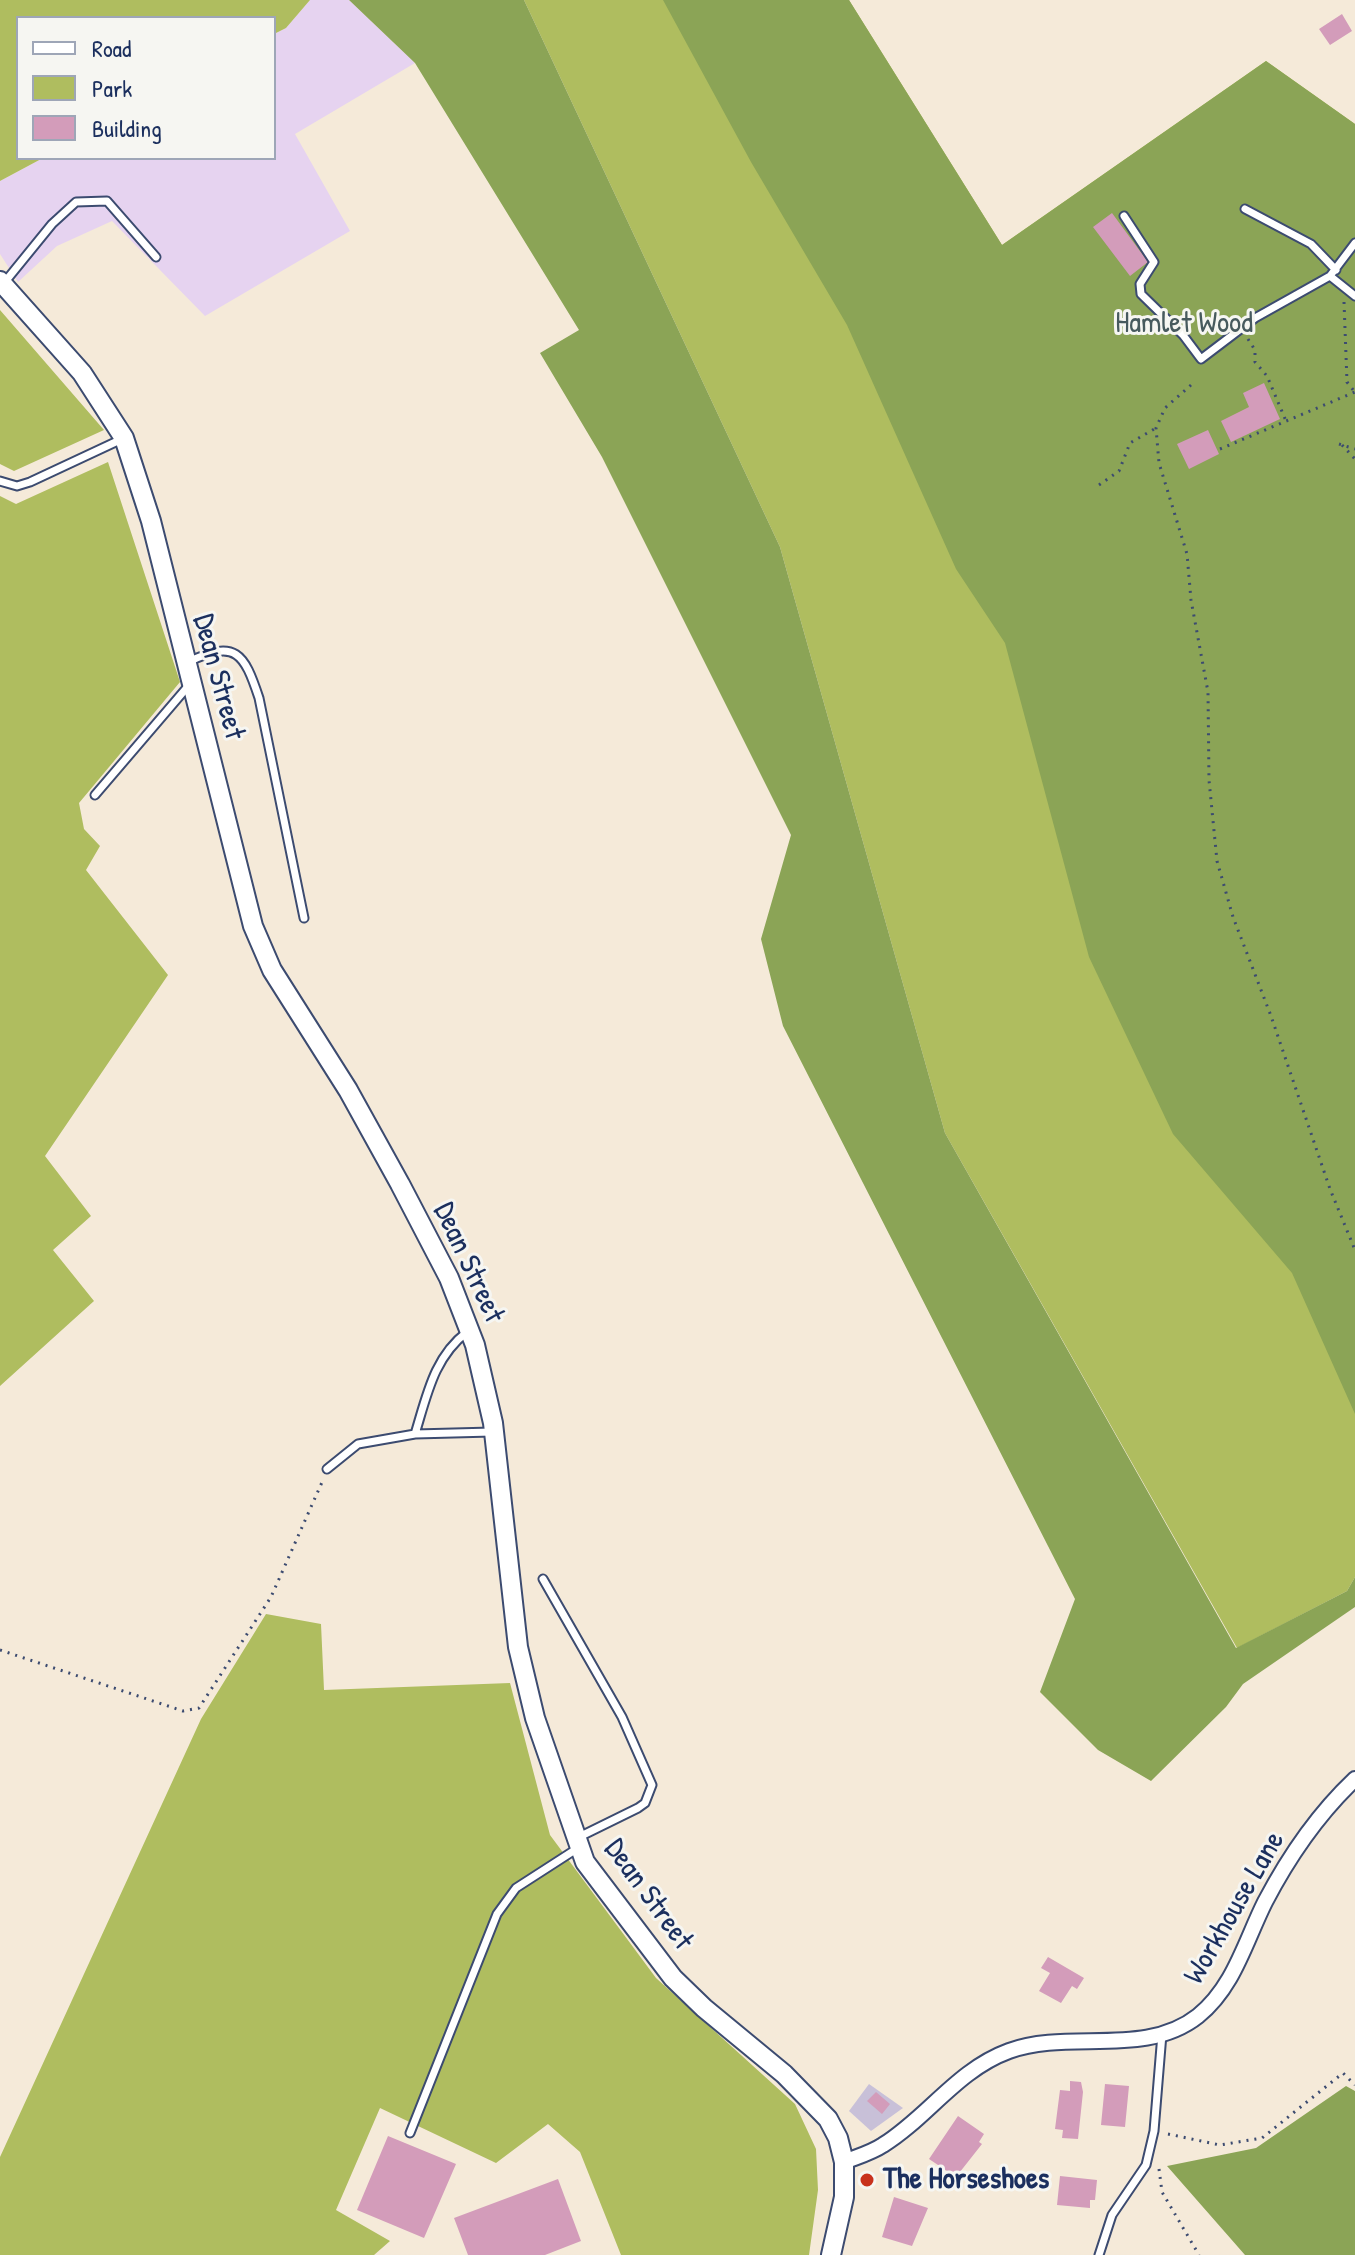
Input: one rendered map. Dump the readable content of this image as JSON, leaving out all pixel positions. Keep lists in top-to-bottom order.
{
  "streets": {
    "street": ["Dean Street", "Workhouse Lane"]
  },
  "crossings": [
    ["Dean Street", "Workhouse Lane"]
  ],
  "parks": ["Hamlet Wood"],
  "places": ["The Horseshoes"],
  "legend": ["Road", "Park", "Building"]
}
